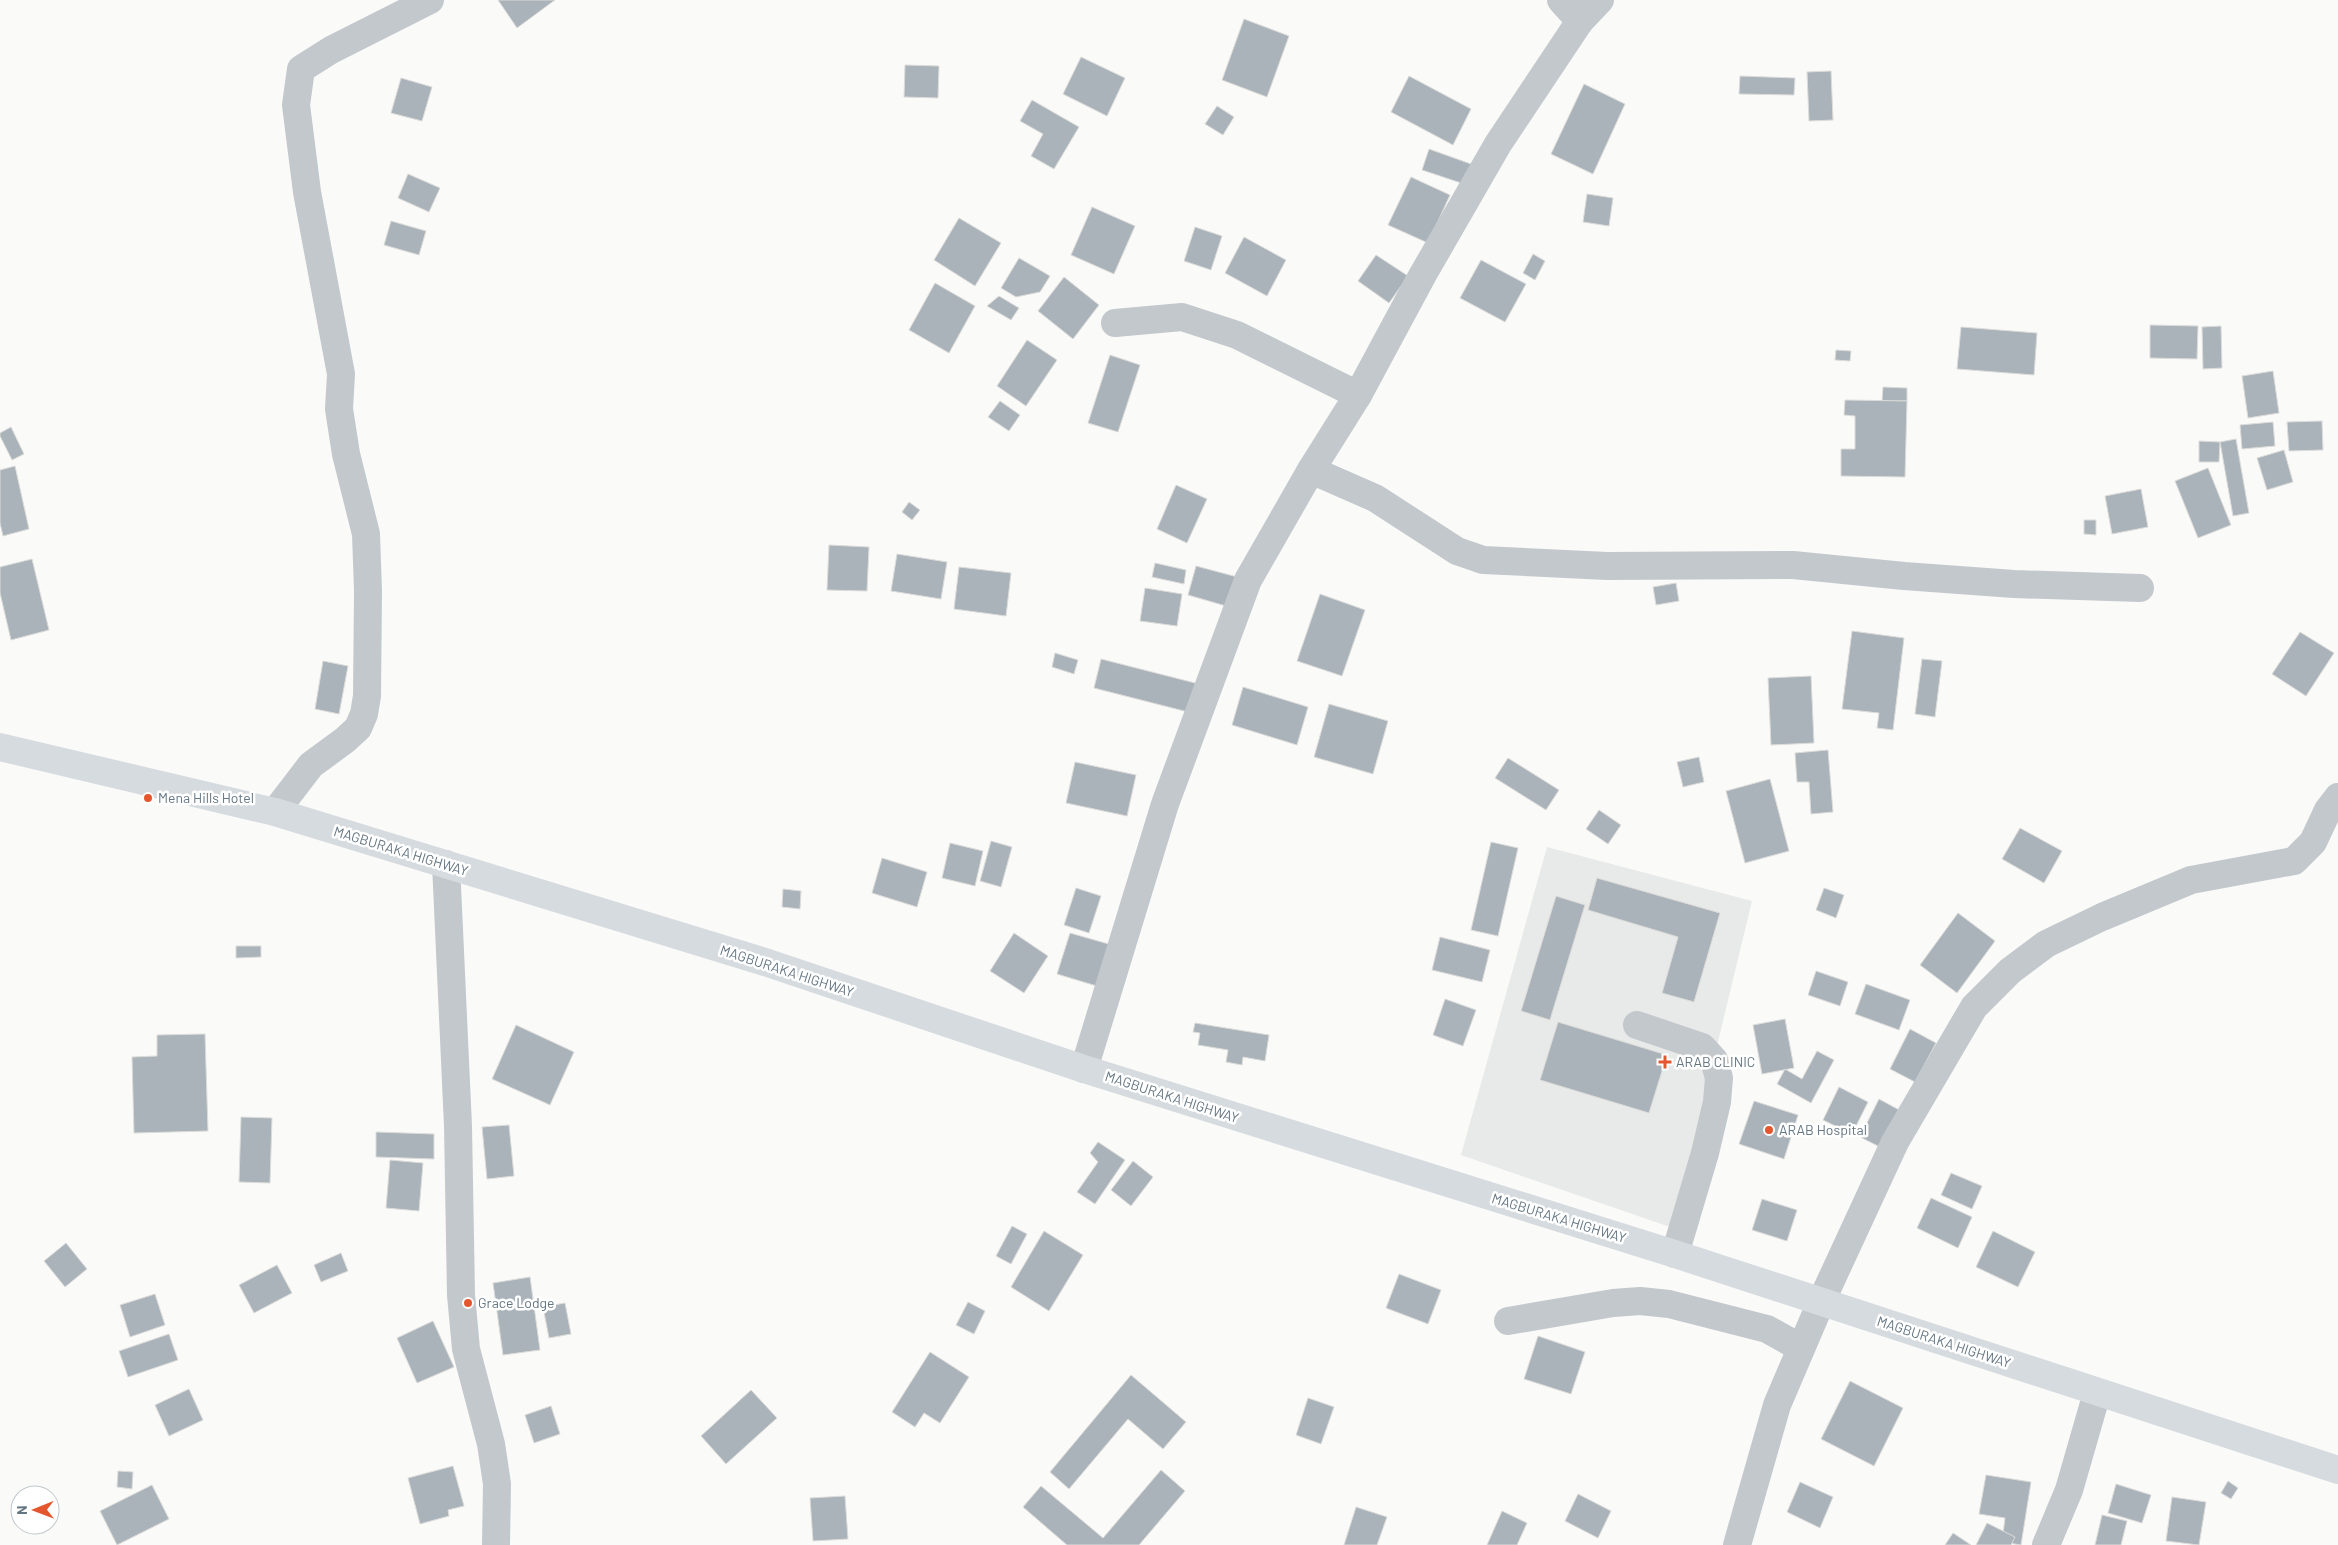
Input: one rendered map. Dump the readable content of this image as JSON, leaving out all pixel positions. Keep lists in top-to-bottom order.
{
  "streets": {
    "main road": ["MAGBURAKA HIGHWAY"]
  },
  "places": {
    "other": ["Mena Hills Hotel", "ARAB Hospital", "Grace Lodge"],
    "health": ["ARAB CLINIC"]
  },
  "north": "left"
}
